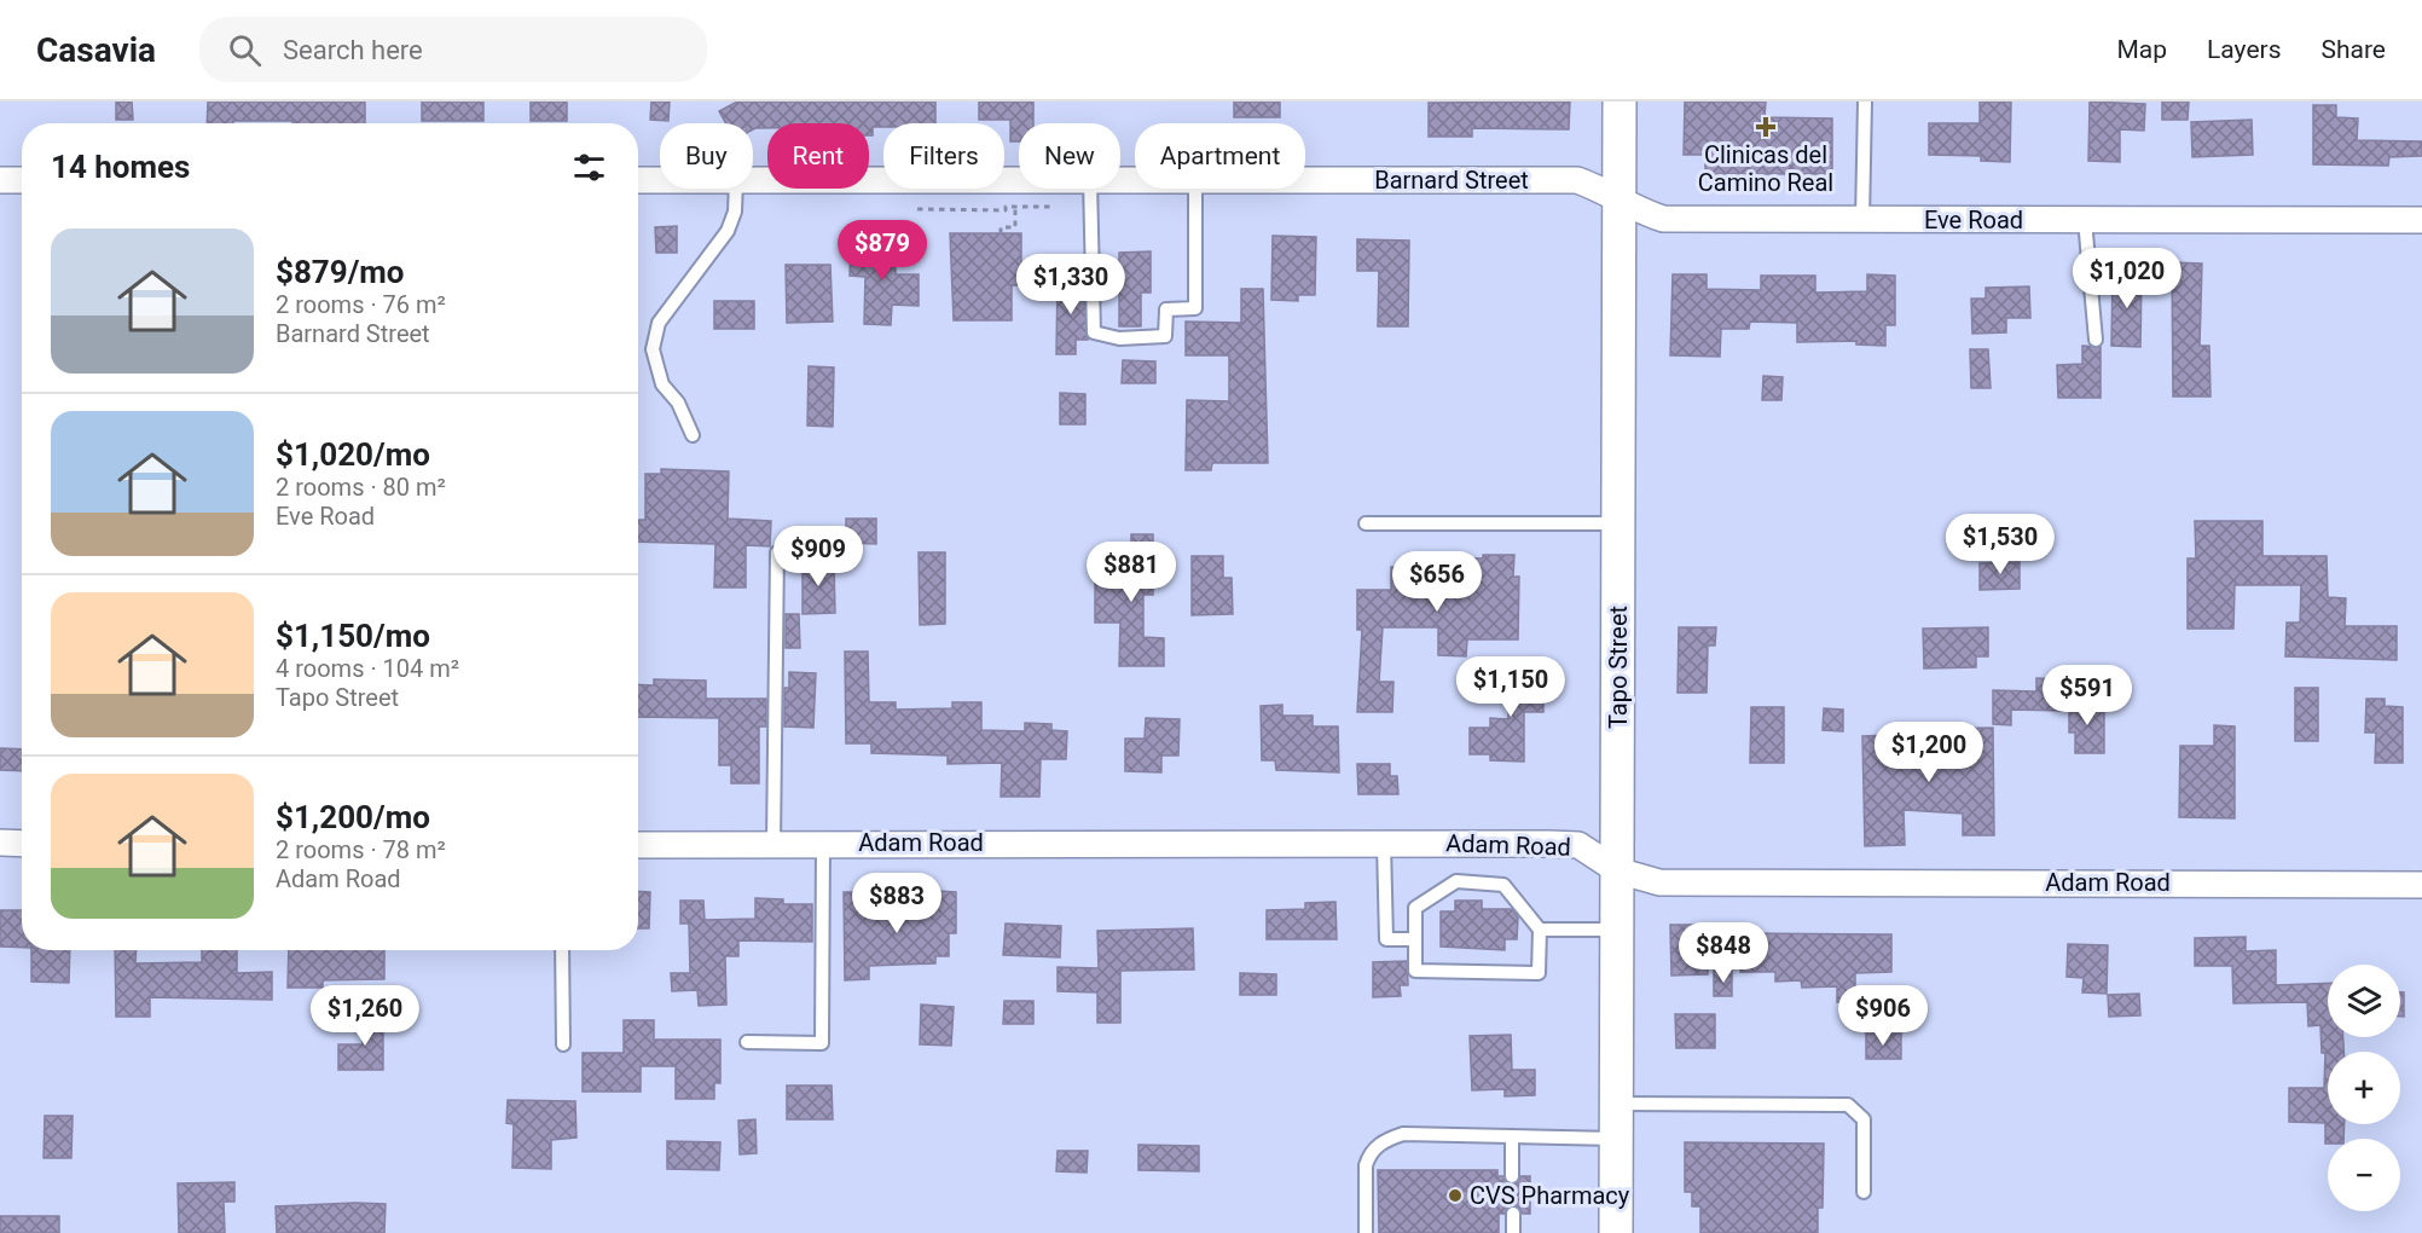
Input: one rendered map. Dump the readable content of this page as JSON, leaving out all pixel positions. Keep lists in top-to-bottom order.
{
  "streets": {
    "street": [
      "Barnard Street",
      "Eve Road",
      "Tapo Street",
      "Adam Road"
    ]
  },
  "crossings": [
    ["Barnard Street", "Eve Road"],
    ["Barnard Street", "Tapo Street"],
    ["Eve Road", "Tapo Street"],
    ["Tapo Street", "Adam Road"]
  ],
  "places": {
    "health": ["Clinicas del Camino Real"],
    "other": ["CVS Pharmacy"]
  },
  "page": {
    "header": "Casavia",
    "search": "Search here",
    "nav": ["Map", "Layers", "Share"],
    "chip": [
      "Buy",
      "Rent",
      "Filters",
      "New",
      "Apartment"
    ],
    "heading": "14 homes",
    "list": [
      {
        "name": "$879/mo",
        "note": "2 rooms · 76 m² · Barnard Street"
      },
      {
        "name": "$1,020/mo",
        "note": "2 rooms · 80 m² · Eve Road"
      },
      {
        "name": "$1,150/mo",
        "note": "4 rooms · 104 m² · Tapo Street"
      },
      {
        "name": "$1,200/mo",
        "note": "2 rooms · 78 m² · Adam Road"
      }
    ],
    "price": [
      "$879",
      "$1,020",
      "$1,330",
      "$1,530",
      "$909",
      "$881",
      "$656",
      "$1,150",
      "$591",
      "$1,200",
      "$883",
      "$848",
      "$1,260",
      "$906"
    ],
    "map_buttons": ["+", "−"]
  }
}
